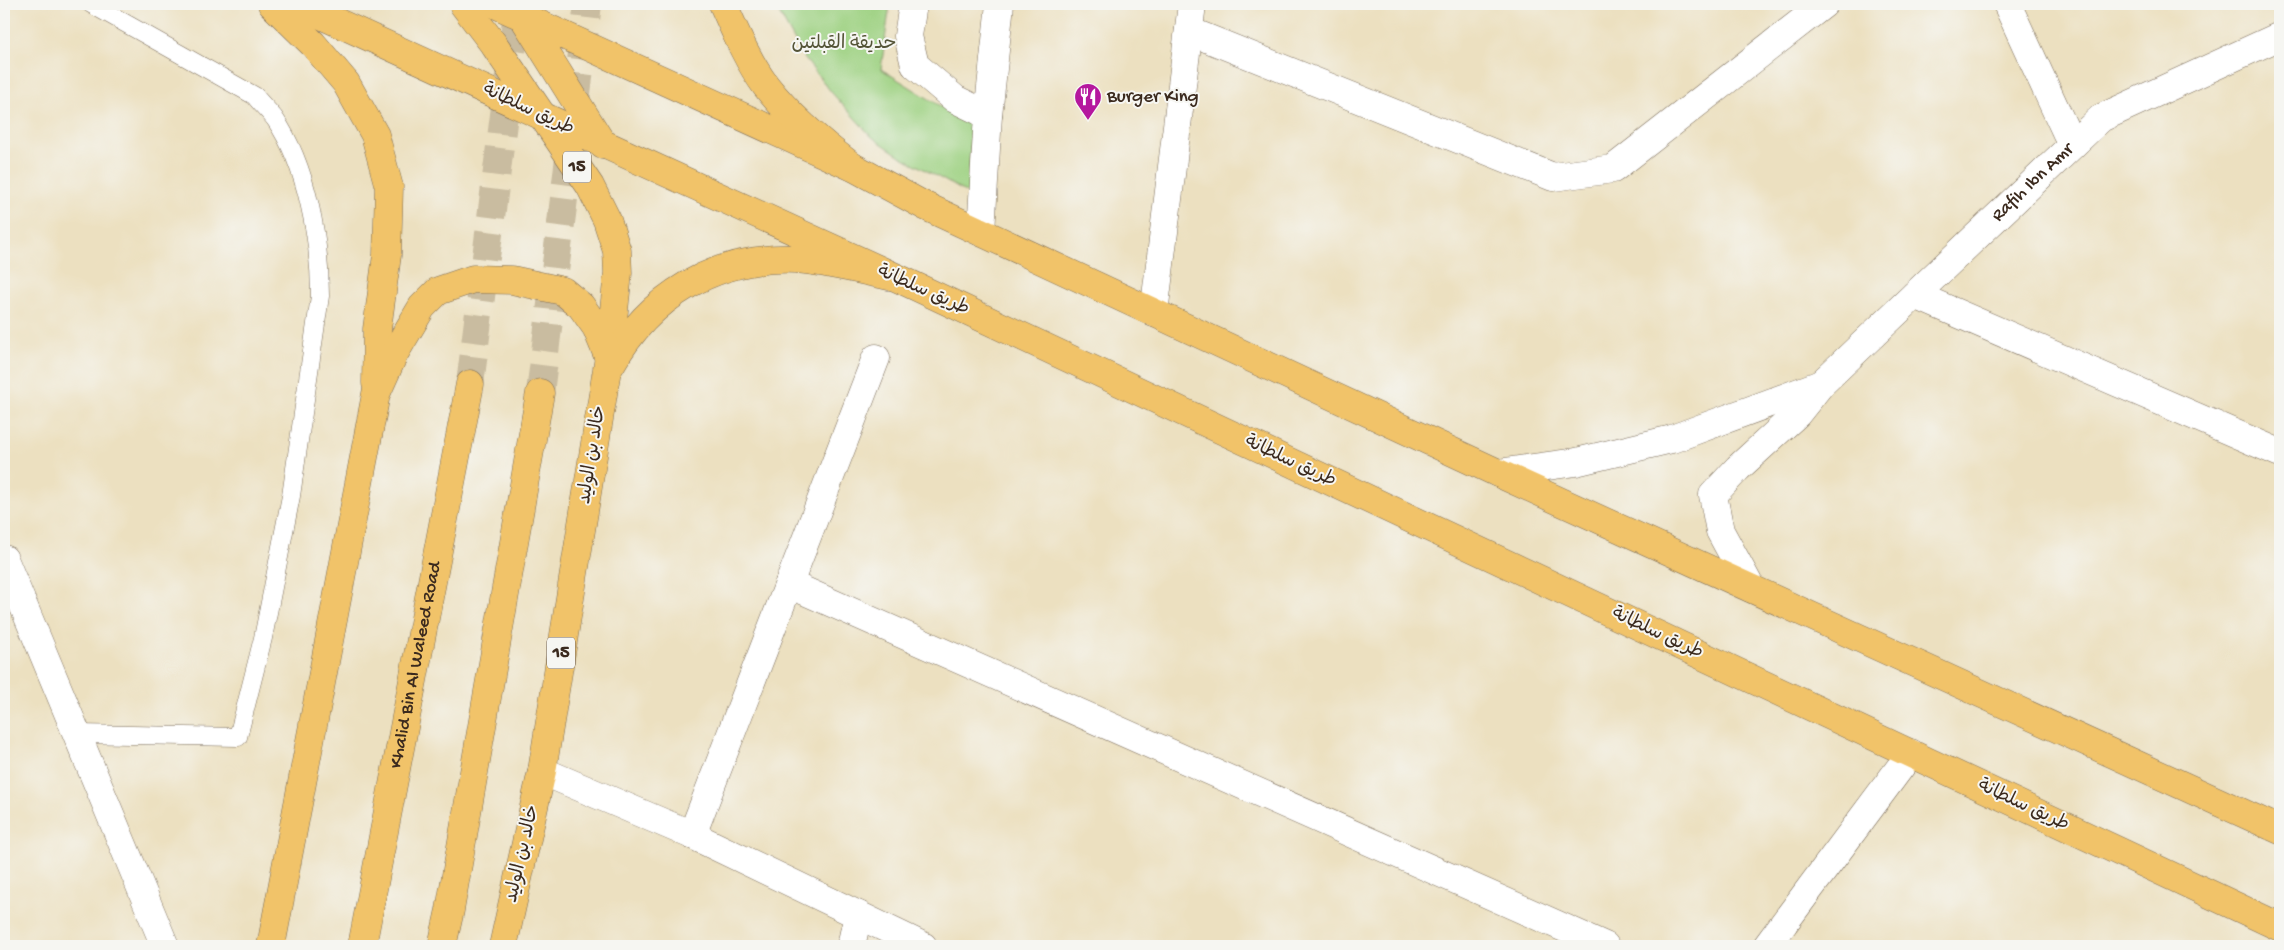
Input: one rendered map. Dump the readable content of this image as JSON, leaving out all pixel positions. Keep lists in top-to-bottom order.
{
  "streets": {
    "main road": [
      "طريق سلطانة",
      "15",
      "خالد بن الوليد",
      "Khalid Bin Al Waleed Road"
    ],
    "street": ["Rafih Ibn Amr"]
  },
  "crossings": [
    ["طريق سلطانة", "15"],
    ["طريق سلطانة", "خالد بن الوليد"]
  ],
  "parks": ["حدیقة القبلتین"],
  "places": {
    "restaurant": ["Burger King"]
  }
}
